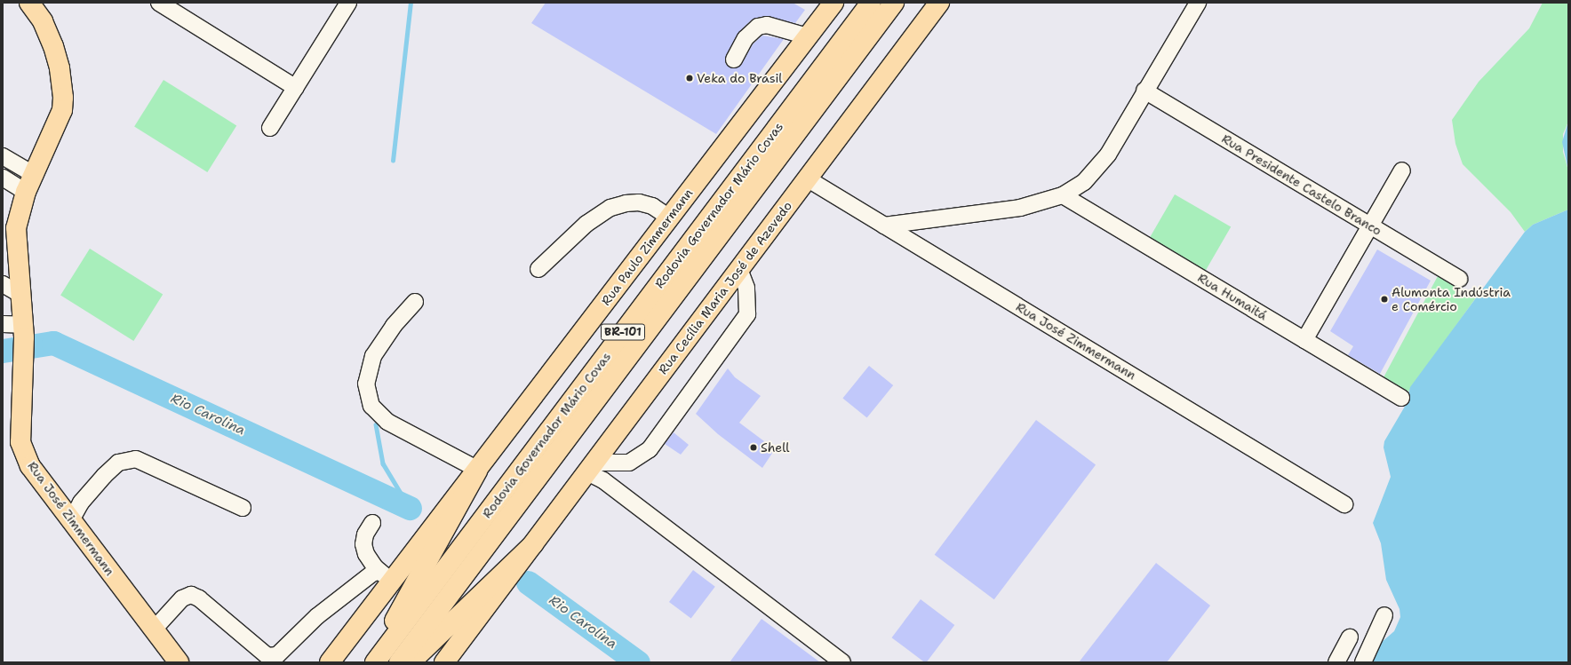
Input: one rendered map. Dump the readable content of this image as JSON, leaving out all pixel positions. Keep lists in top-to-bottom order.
{
  "streets": {
    "main road": [
      "Rodovia Governador Mário Covas",
      "Rua Paulo Zimmermann",
      "Rua Cecília Maria José de Azevedo",
      "BR-101",
      "Rua José Zimmermann"
    ],
    "street": ["Rua Presidente Castelo Branco", "Rua Humaitá"]
  },
  "crossings": [
    ["Rua Cecília Maria José de Azevedo", "Rua José Zimmermann"]
  ],
  "water": ["Rio Carolina"],
  "places": ["Veka do Brasil", "Alumonta Indústria e Comércio", "Shell"]
}
